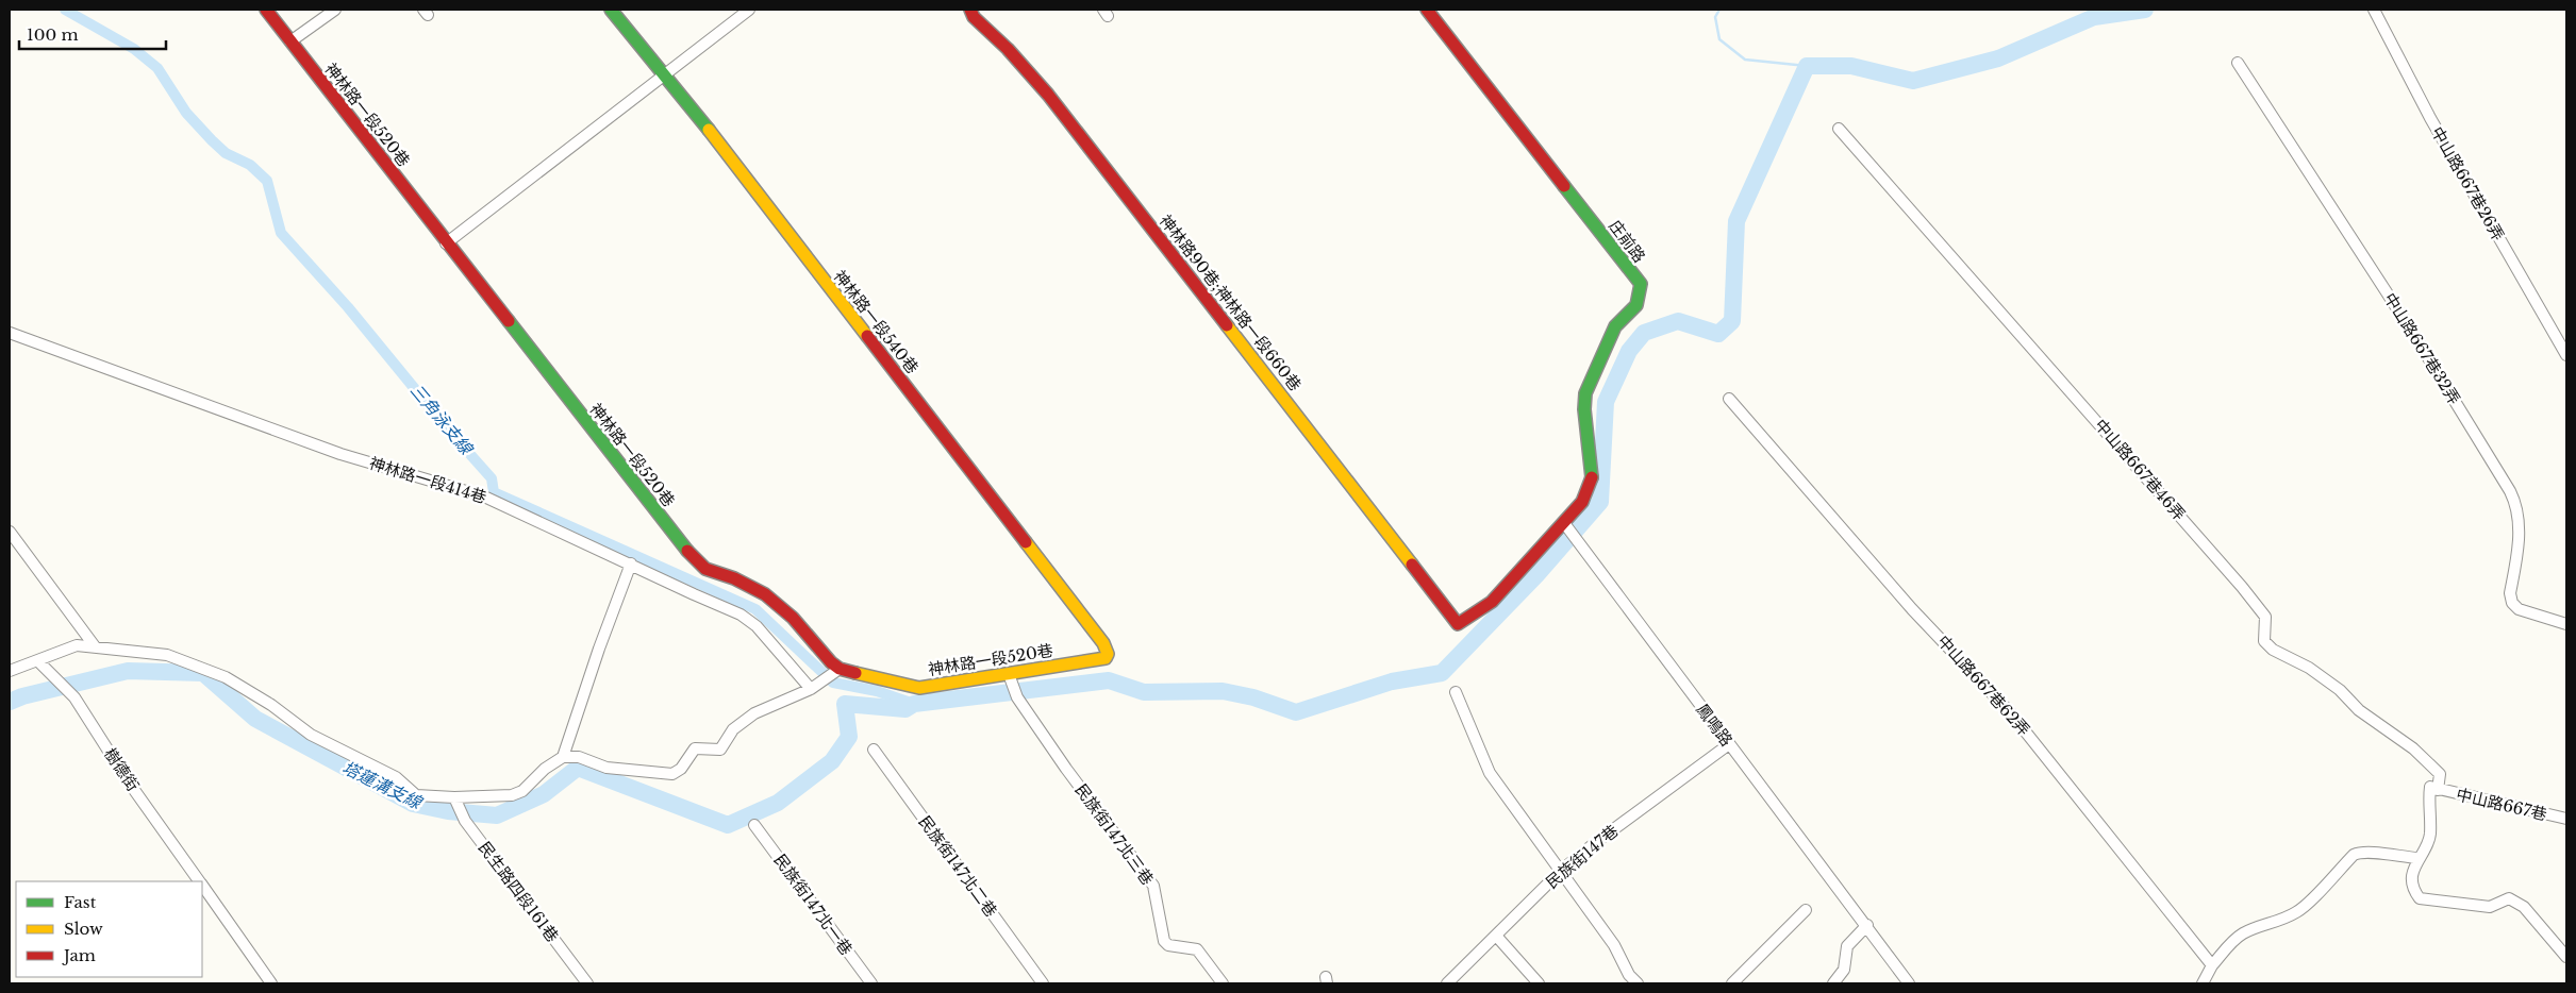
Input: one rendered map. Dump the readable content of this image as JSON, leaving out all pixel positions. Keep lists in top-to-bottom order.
{
  "streets": {
    "street": [
      "神林路一段520巷",
      "中山路667巷26弄",
      "庄前路",
      "神林路90巷;神林路一段660巷",
      "神林路一段540巷",
      "中山路667巷32弄",
      "中山路667巷46弄",
      "神林路一段414巷",
      "中山路667巷62弄",
      "鳳鳴路",
      "樹德街",
      "中山路667巷",
      "民族街147北三巷",
      "民族街147巷",
      "民族街147北二巷",
      "民生路四段161巷",
      "民族街147北一巷"
    ]
  },
  "crossings": [
    ["神林路一段520巷", "神林路一段540巷"],
    ["神林路一段520巷", "民族街147北三巷"],
    ["庄前路", "神林路90巷;神林路一段660巷"],
    ["庄前路", "鳳鳴路"],
    ["中山路667巷46弄", "中山路667巷"],
    ["鳳鳴路", "民族街147巷"]
  ],
  "water": ["三角泳支線", "塔蓮溝支線"],
  "legend": ["Fast", "Slow", "Jam"],
  "scale_bar": "100 m"
}
